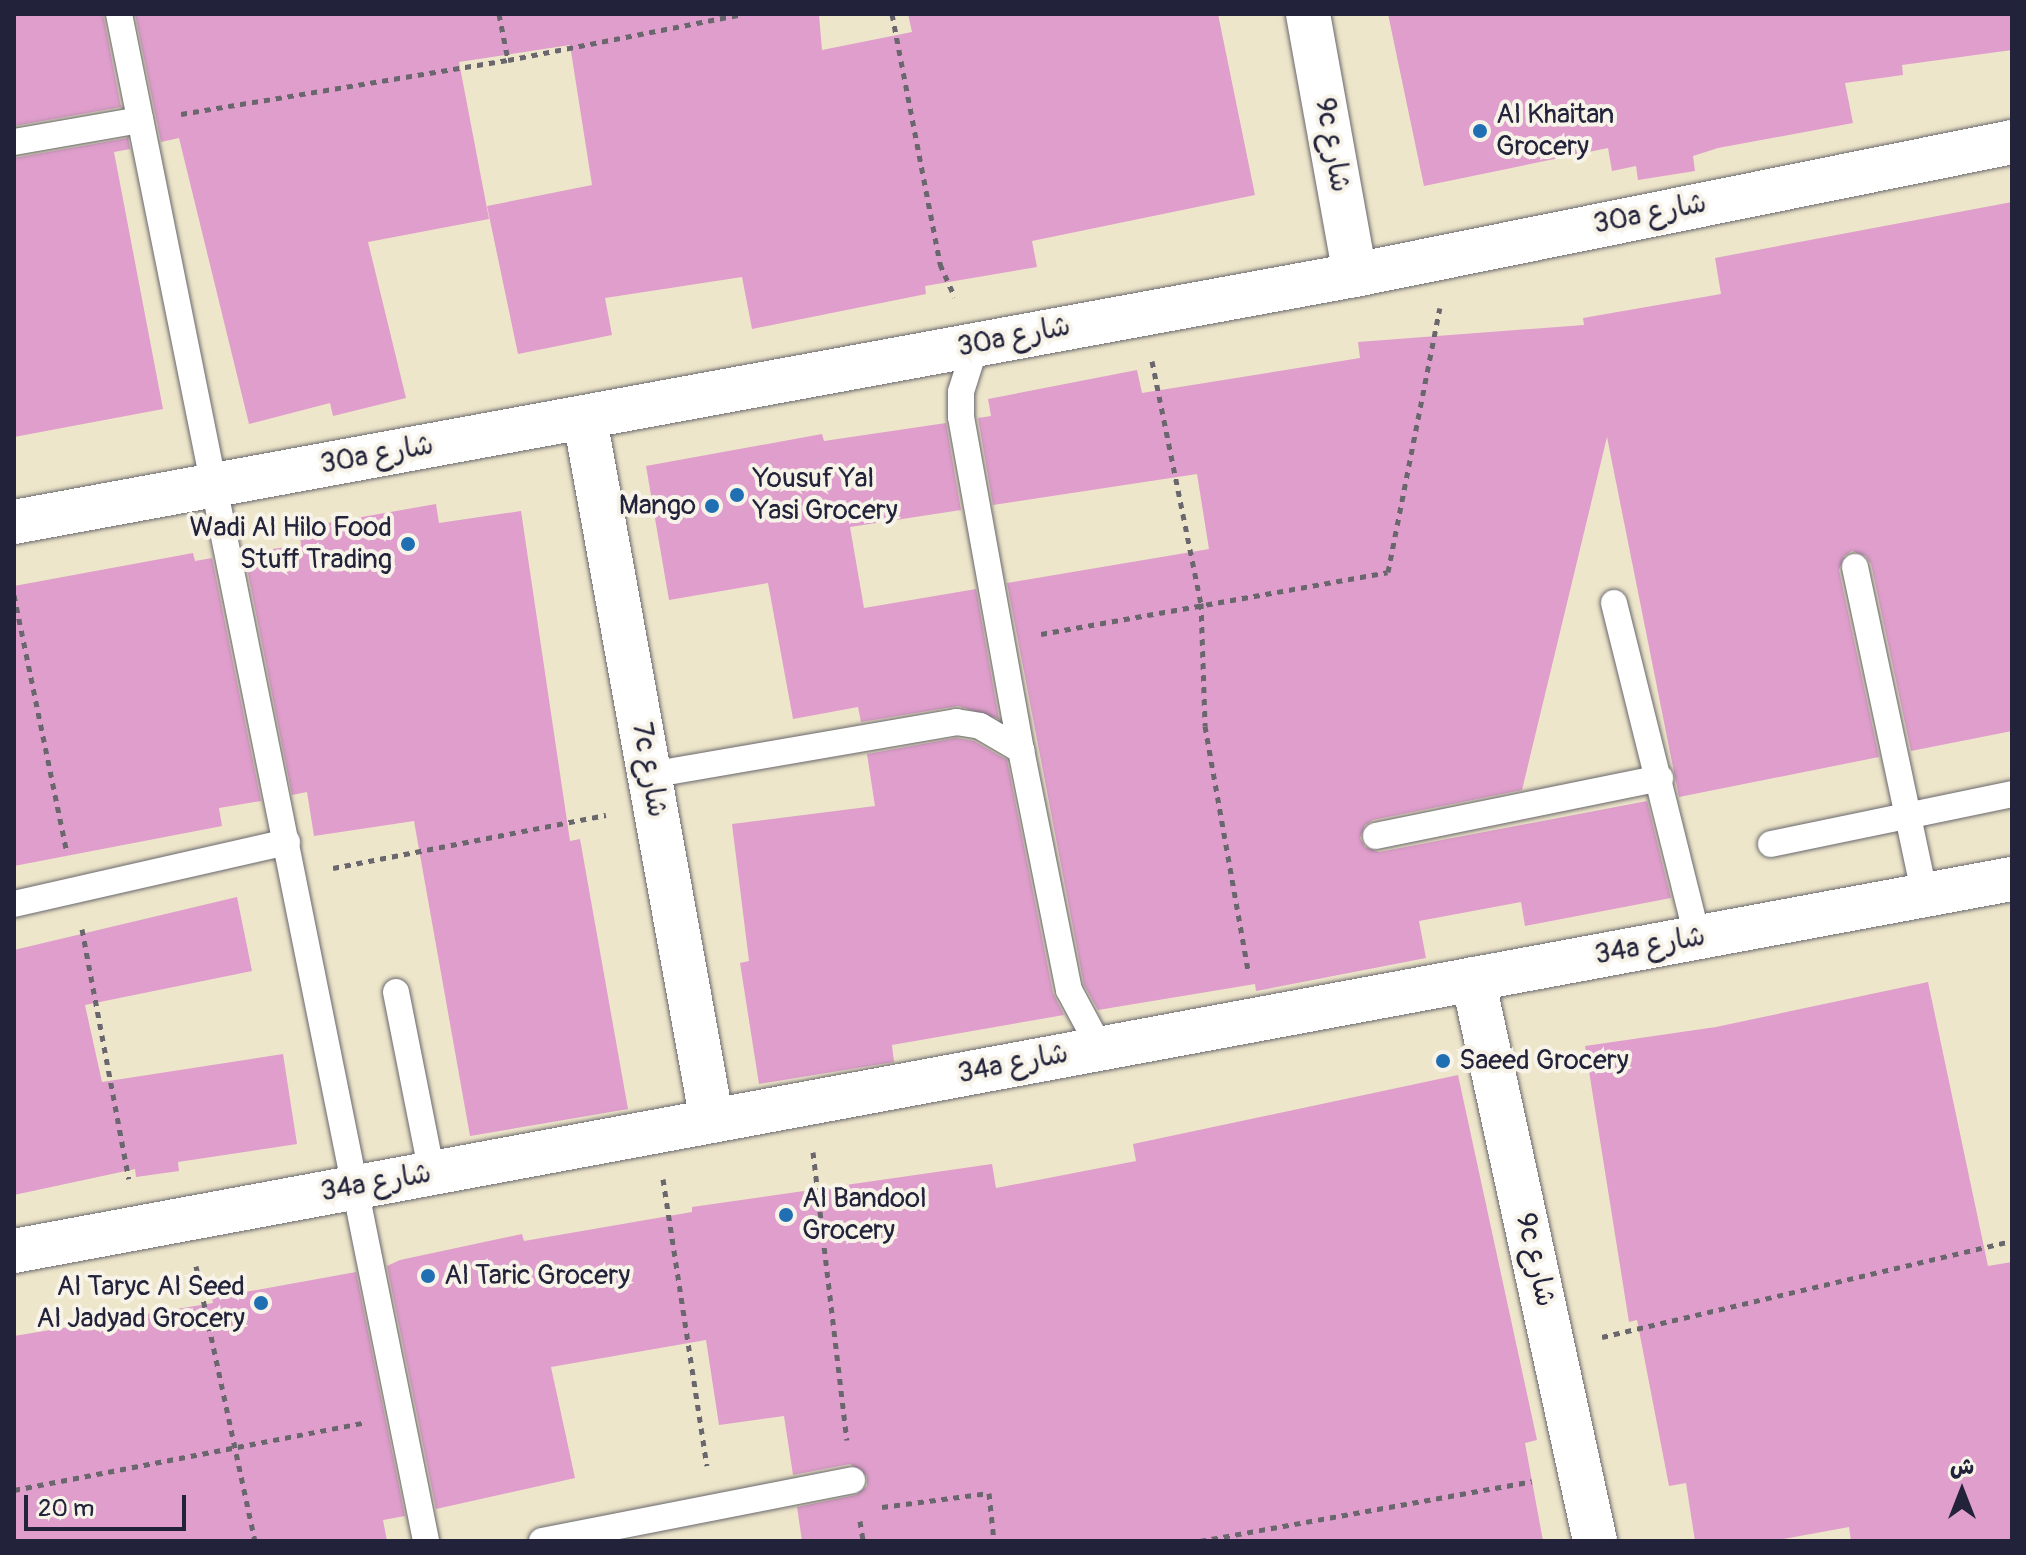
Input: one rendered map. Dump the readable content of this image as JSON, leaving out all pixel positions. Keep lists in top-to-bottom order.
{
  "streets": {
    "street": [
      "9c شارع",
      "30a شارع",
      "7c شارع",
      "34a شارع"
    ]
  },
  "crossings": [
    ["9c شارع", "30a شارع"],
    ["9c شارع", "34a شارع"],
    ["30a شارع", "7c شارع"],
    ["7c شارع", "34a شارع"]
  ],
  "places": [
    "Al Khaitan Grocery",
    "Yousuf Yal Yasi Grocery",
    "Mango",
    "Wadi Al Hilo Food Stuff Trading",
    "Saeed Grocery",
    "Al Bandool Grocery",
    "Al Taric Grocery",
    "Al Taryc Al Seed Al Jadyad Grocery"
  ],
  "scale_bar": "20 m",
  "north": "top"
}
